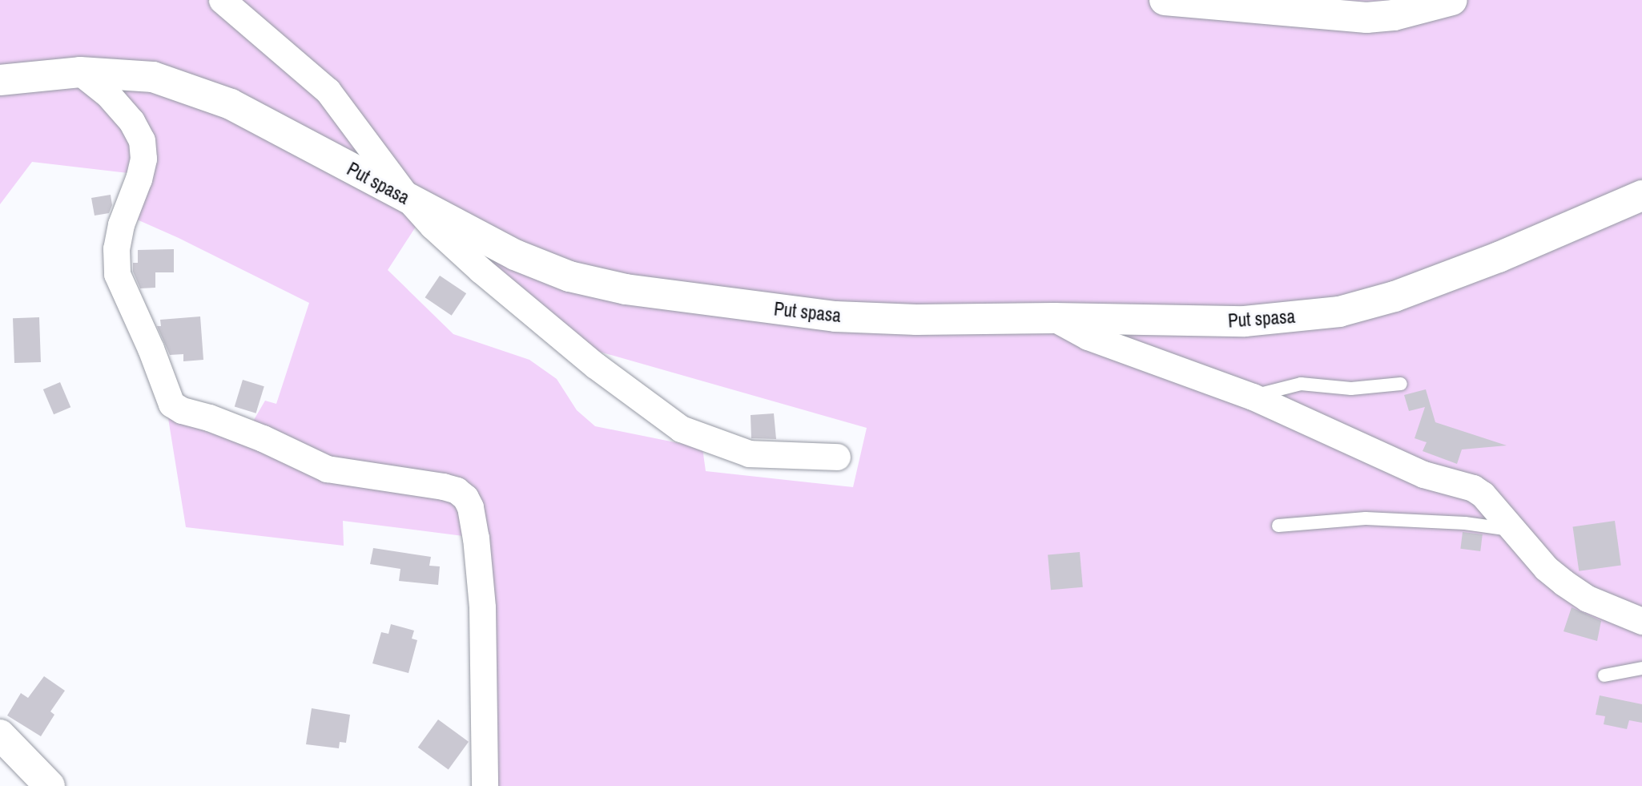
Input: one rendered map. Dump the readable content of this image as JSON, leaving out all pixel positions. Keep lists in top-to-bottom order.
{
  "streets": {
    "street": ["Put spasa"]
  }
}
